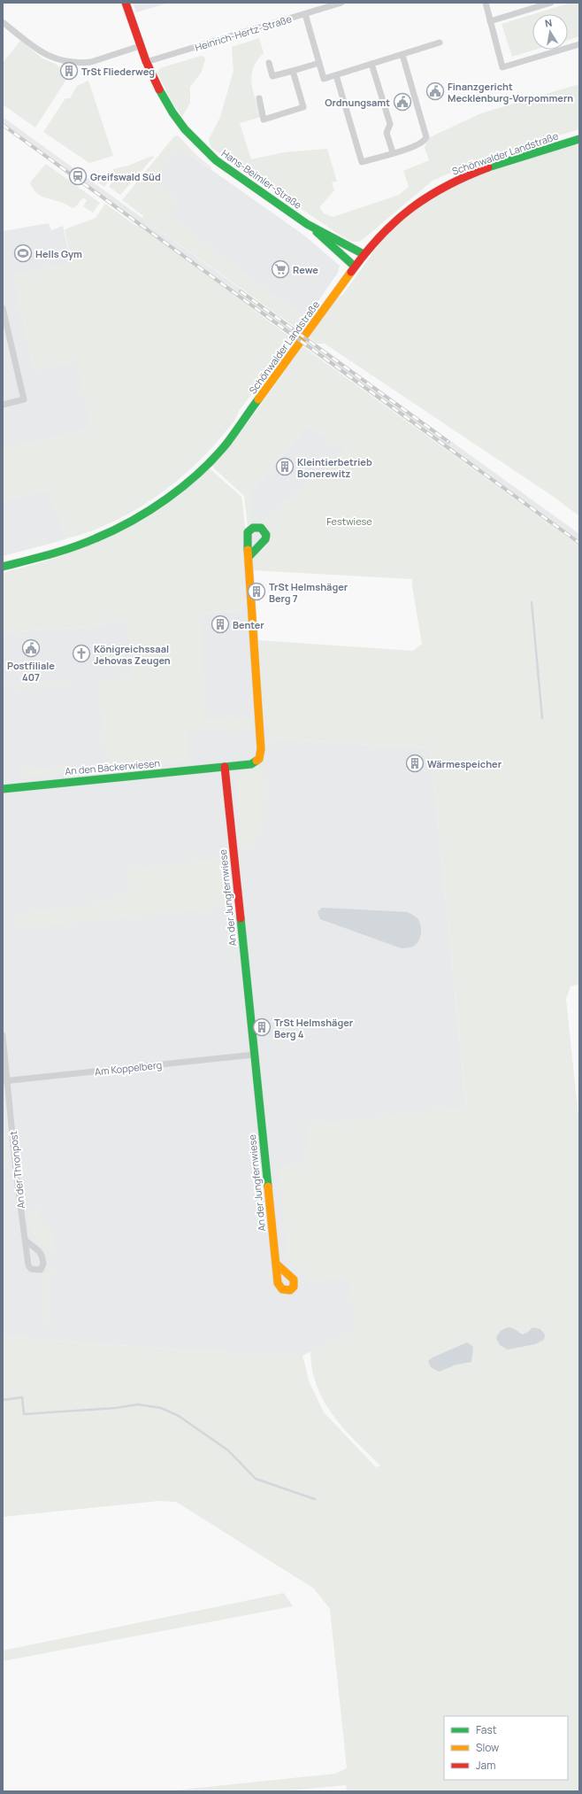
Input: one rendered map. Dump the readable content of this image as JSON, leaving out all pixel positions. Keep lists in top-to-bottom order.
{
  "streets": {
    "main road": [
      "Schönwalder Landstraße",
      "Hans-Beimler-Straße",
      "An den Bäckerwiesen",
      "An der Jungfernwiese"
    ],
    "street": ["Heinrich-Hertz-Straße", "Am Koppelberg", "An der Thronpost"]
  },
  "crossings": [
    ["Heinrich-Hertz-Straße", "Hans-Beimler-Straße"],
    ["Schönwalder Landstraße", "Hans-Beimler-Straße"],
    ["An den Bäckerwiesen", "An der Jungfernwiese"],
    ["An der Jungfernwiese", "Am Koppelberg"],
    ["Am Koppelberg", "An der Thronpost"]
  ],
  "parks": ["Festwiese"],
  "places": {
    "building": [
      "TrSt Fliederweg",
      "Kleintierbetrieb Bonerewitz",
      "TrSt Helmshäger Berg 7",
      "Benter",
      "Wärmespeicher",
      "TrSt Helmshäger Berg 4"
    ],
    "public building": ["Finanzgericht Mecklenburg-Vorpommern", "Ordnungsamt", "Postfiliale 407"],
    "station": ["Greifswald Süd"],
    "sports": ["Hells Gym"],
    "supermarket": ["Rewe"],
    "church": ["Königreichssaal Jehovas Zeugen"]
  },
  "legend": ["Fast", "Slow", "Jam"],
  "north": "top"
}
